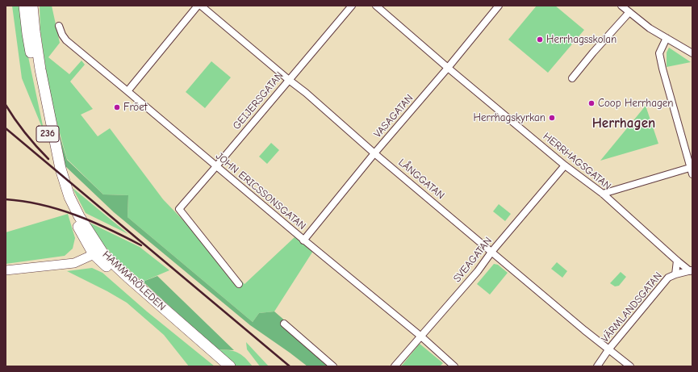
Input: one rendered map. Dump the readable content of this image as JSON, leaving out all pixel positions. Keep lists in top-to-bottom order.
{
  "streets": {
    "main road": ["236", "HAMMARÖLEDEN"],
    "street": [
      "GEIJERSGATAN",
      "VASAGATAN",
      "HERRHAGSGATAN",
      "LÅNGGATAN",
      "JOHN ERICSSONSGATAN",
      "SVEAGATAN",
      "VÄRMLANDSGATAN"
    ]
  },
  "crossings": [
    ["GEIJERSGATAN", "LÅNGGATAN"],
    ["GEIJERSGATAN", "JOHN ERICSSONSGATAN"],
    ["VASAGATAN", "HERRHAGSGATAN"],
    ["VASAGATAN", "LÅNGGATAN"],
    ["VASAGATAN", "JOHN ERICSSONSGATAN"],
    ["HERRHAGSGATAN", "SVEAGATAN"],
    ["HERRHAGSGATAN", "VÄRMLANDSGATAN"],
    ["LÅNGGATAN", "SVEAGATAN"],
    ["LÅNGGATAN", "VÄRMLANDSGATAN"],
    ["JOHN ERICSSONSGATAN", "SVEAGATAN"]
  ],
  "districts": ["Herrhagen"],
  "places": [
    "Herrhagsskolan",
    "Coop Herrhagen",
    "Fröet",
    "Herrhagskyrkan"
  ]
}
